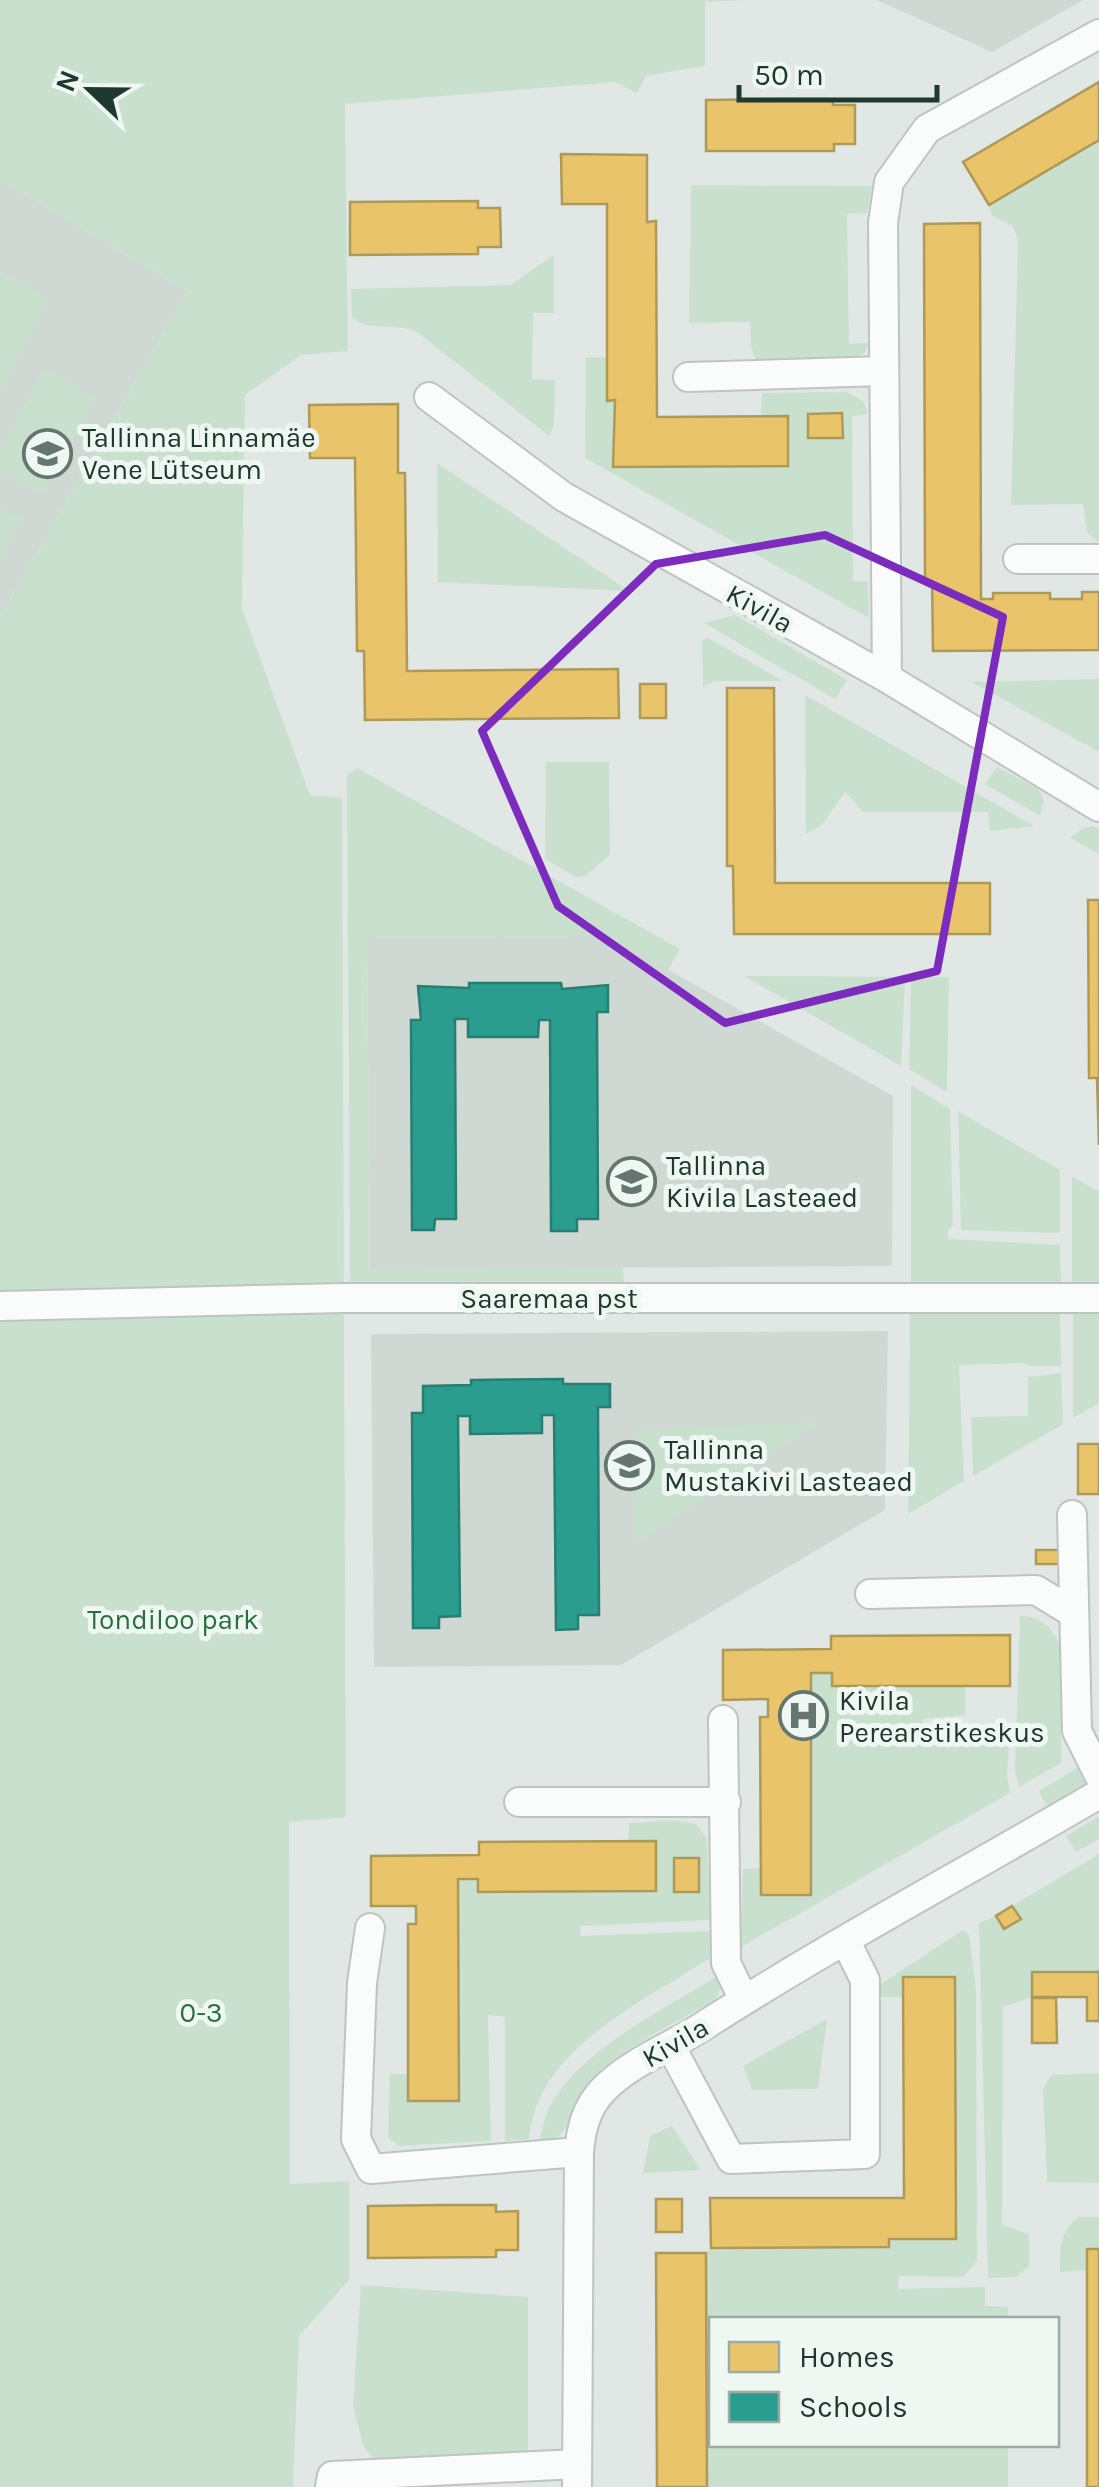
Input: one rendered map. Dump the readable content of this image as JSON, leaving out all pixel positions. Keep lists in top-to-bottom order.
{
  "streets": {
    "street": ["Kivila", "Saaremaa pst"]
  },
  "parks": ["Tondiloo park", "0-3"],
  "places": {
    "school or university": ["Tallinna Linnamäe Vene Lütseum", "Tallinna Kivila Lasteaed", "Tallinna Mustakivi Lasteaed"],
    "hospital": ["Kivila Perearstikeskus"]
  },
  "legend": ["Homes", "Schools"],
  "scale_bar": "50 m",
  "north": "left"
}
